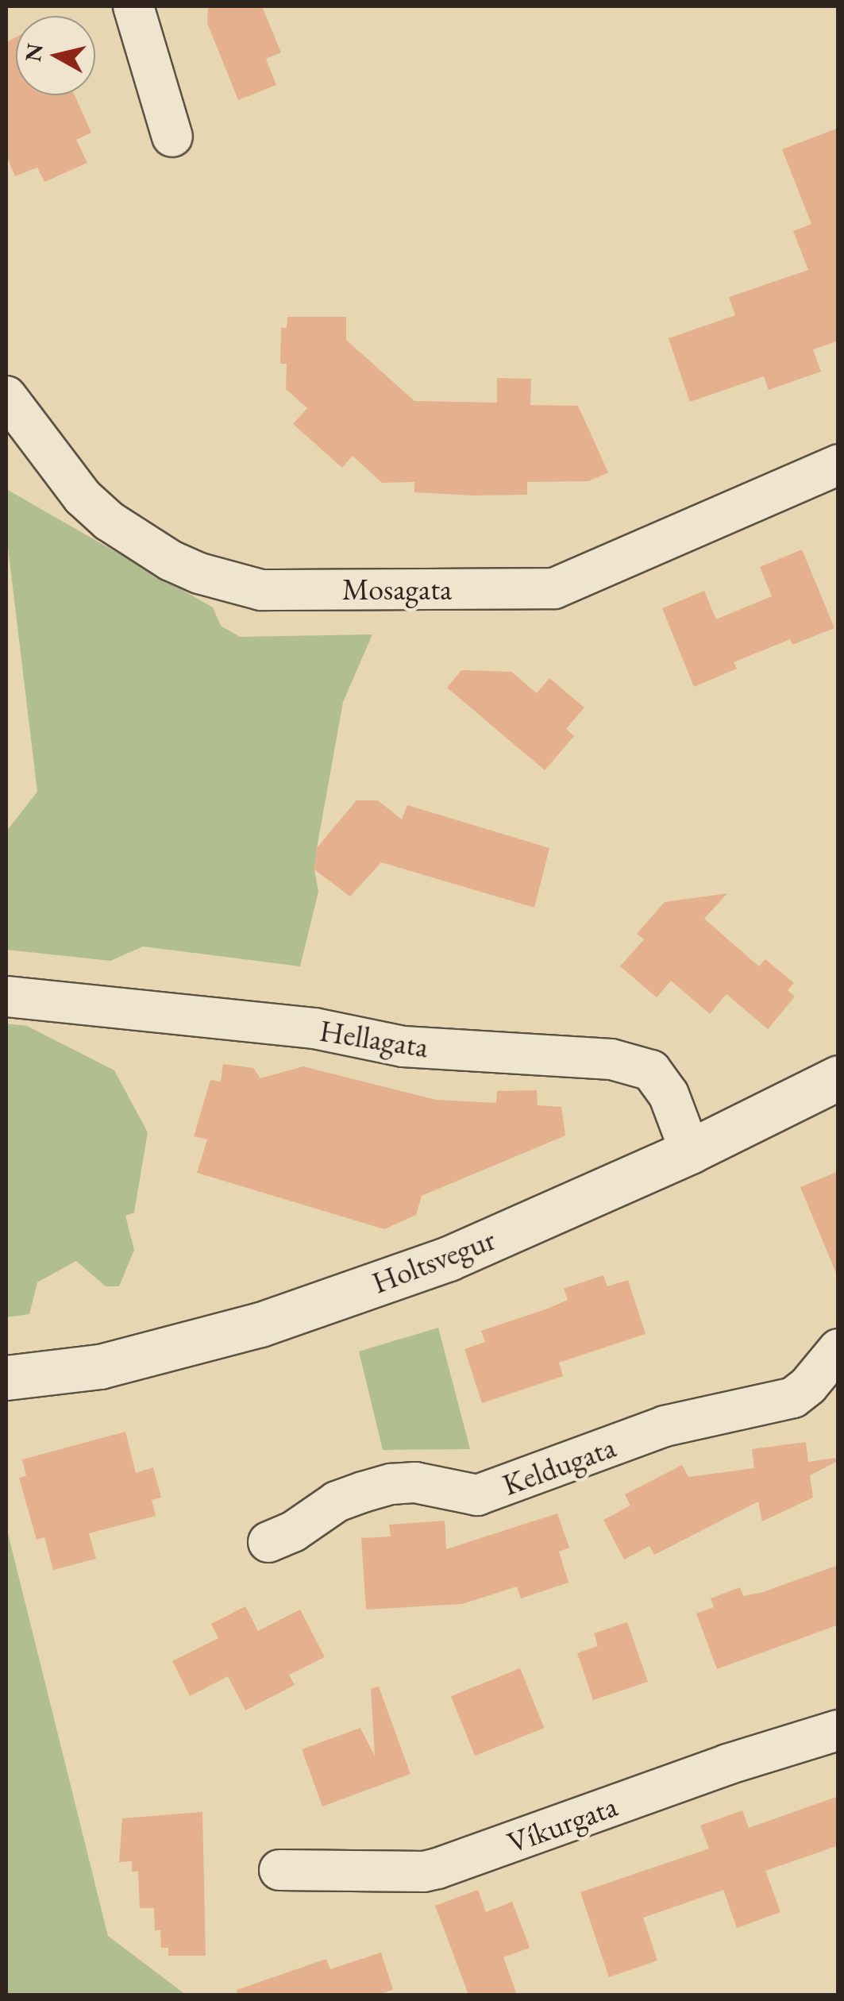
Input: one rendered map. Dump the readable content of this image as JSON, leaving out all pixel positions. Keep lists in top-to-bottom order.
{
  "streets": {
    "street": [
      "Mosagata",
      "Hellagata",
      "Holtsvegur",
      "Keldugata",
      "Víkurgata"
    ]
  },
  "crossings": [
    ["Hellagata", "Holtsvegur"]
  ],
  "north": "left"
}
